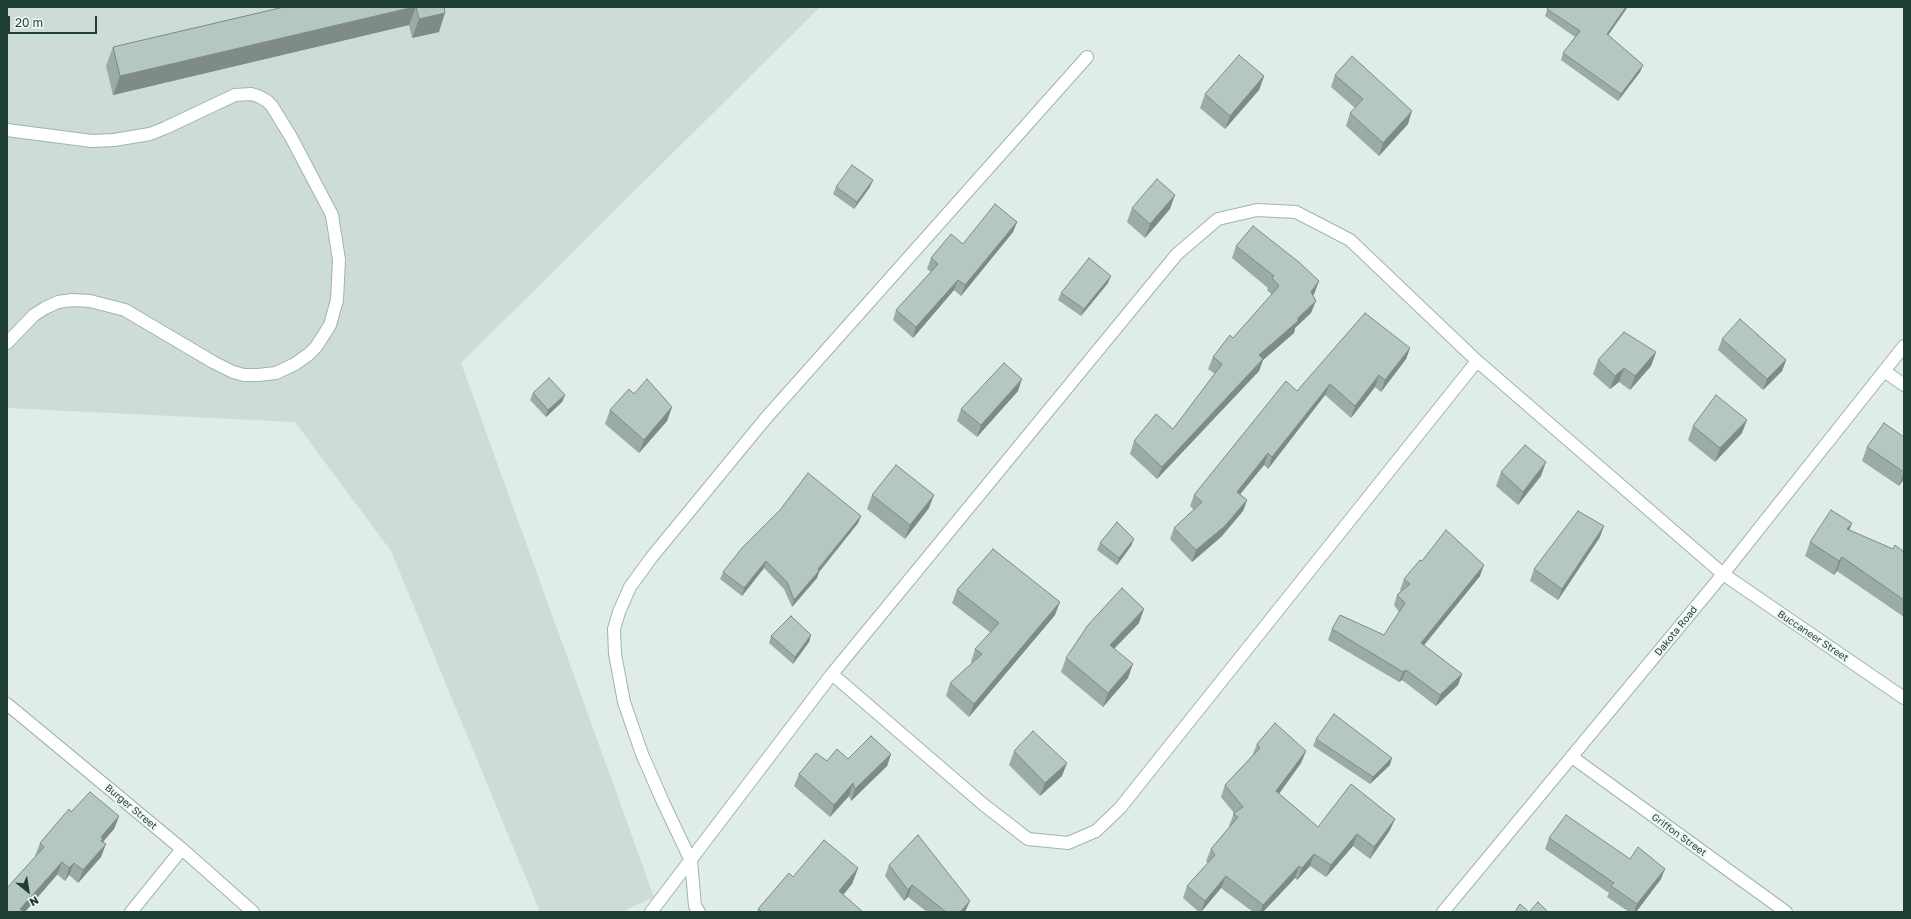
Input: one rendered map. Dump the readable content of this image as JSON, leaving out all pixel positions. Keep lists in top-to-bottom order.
{
  "streets": {
    "street": [
      "Dakota Road",
      "Buccaneer Street",
      "Burger Street",
      "Griffon Street"
    ]
  },
  "crossings": [
    ["Dakota Road", "Buccaneer Street"],
    ["Dakota Road", "Griffon Street"]
  ],
  "scale_bar": "20 m",
  "north": "bottom right"
}
